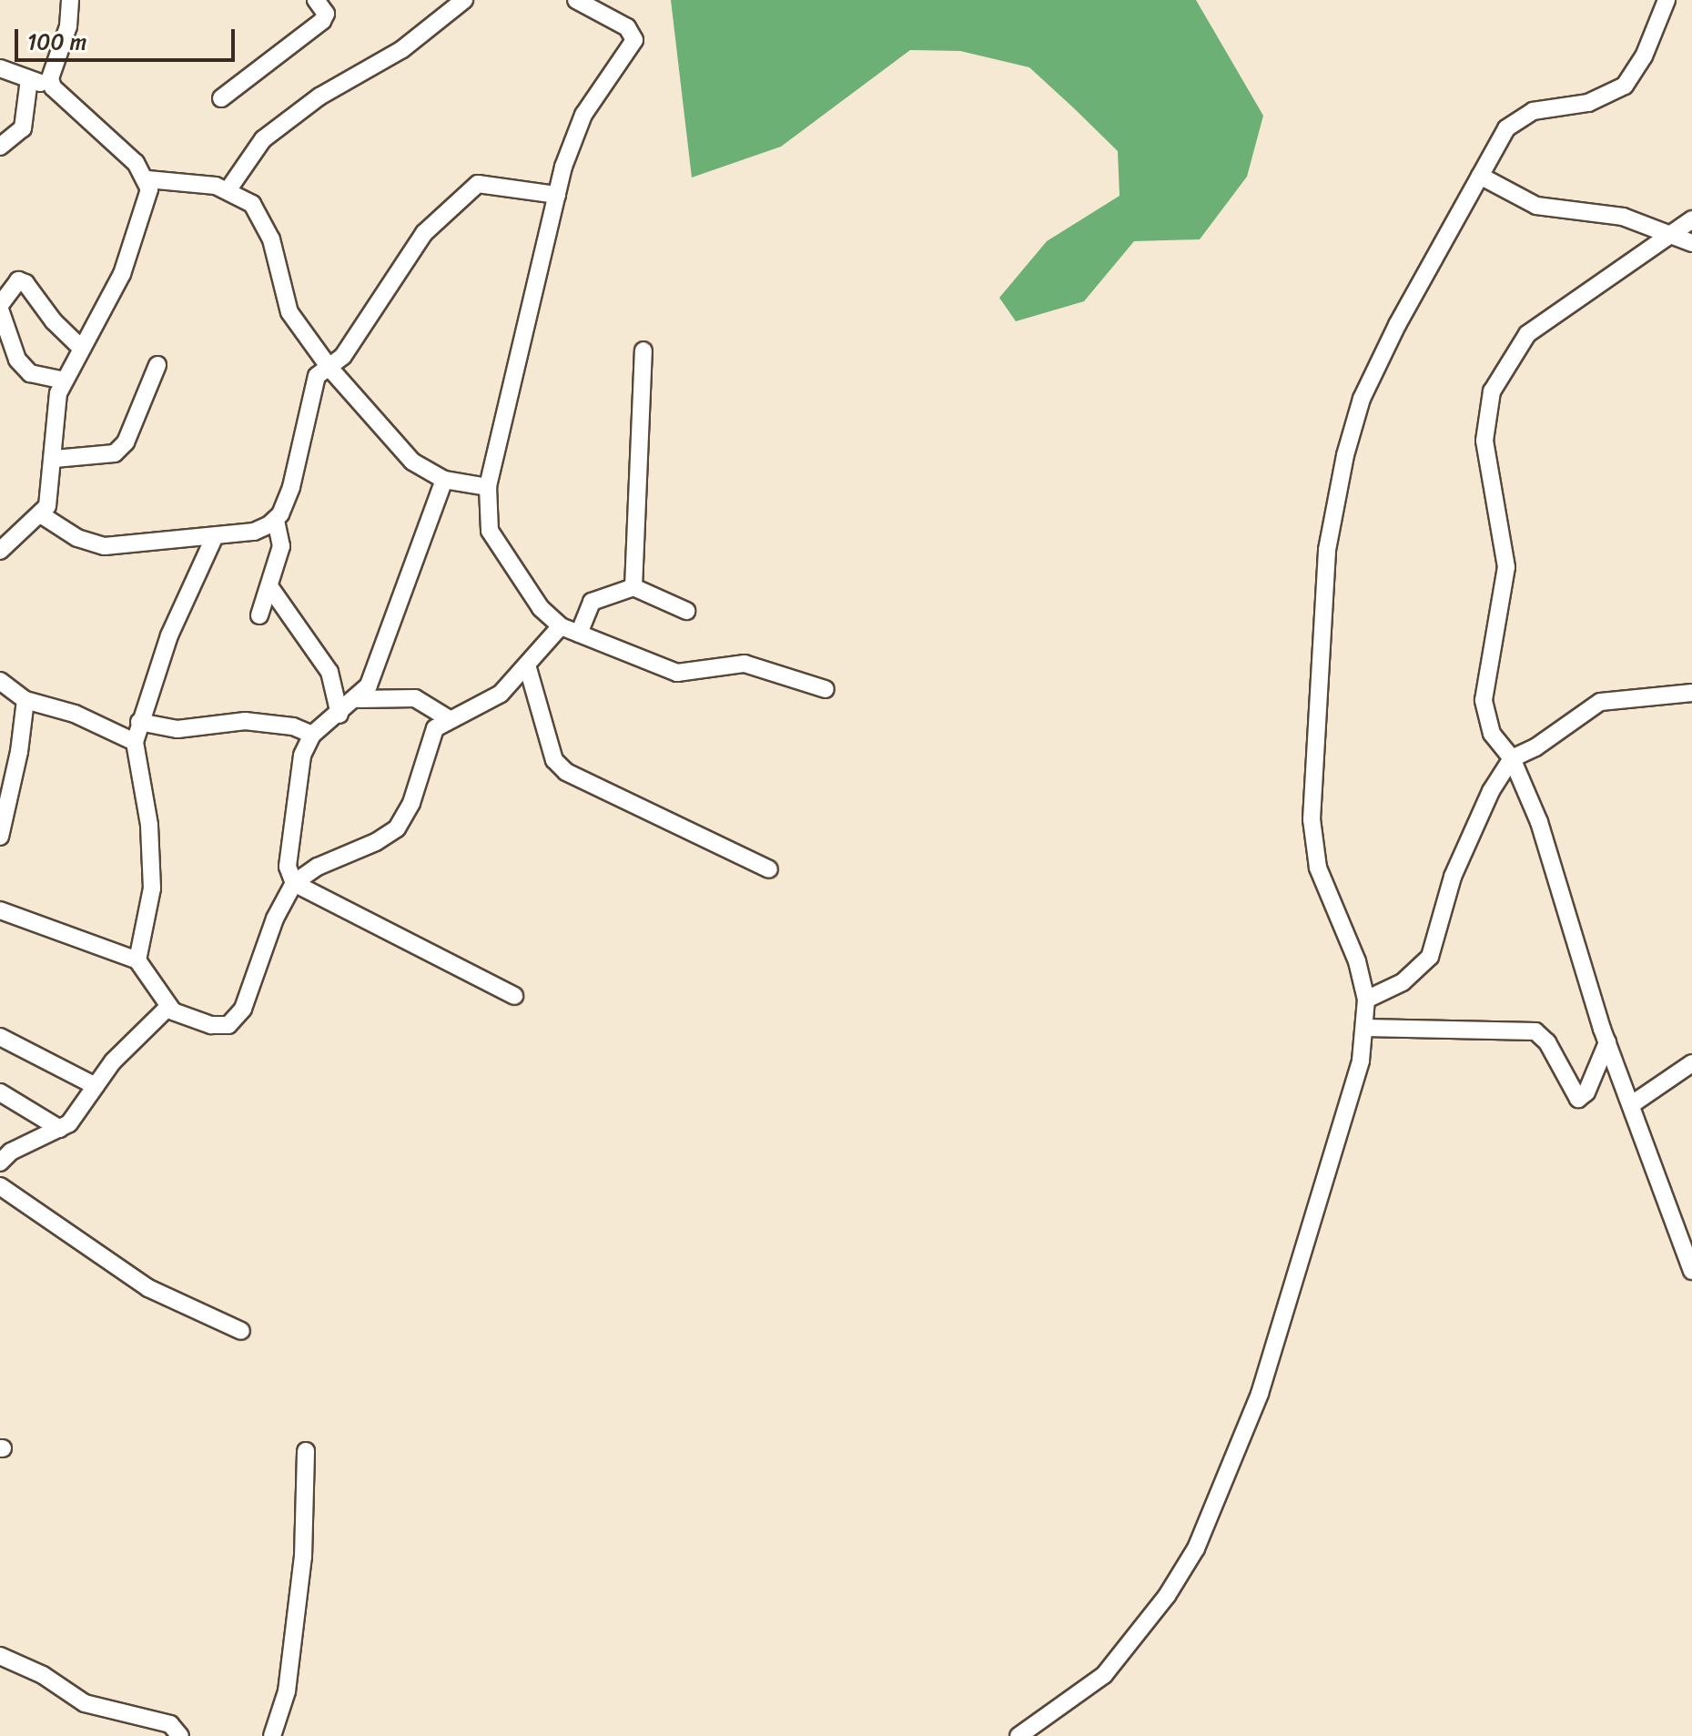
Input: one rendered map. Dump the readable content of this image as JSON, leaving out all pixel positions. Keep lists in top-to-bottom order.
{
  "scale_bar": "100 m"
}
